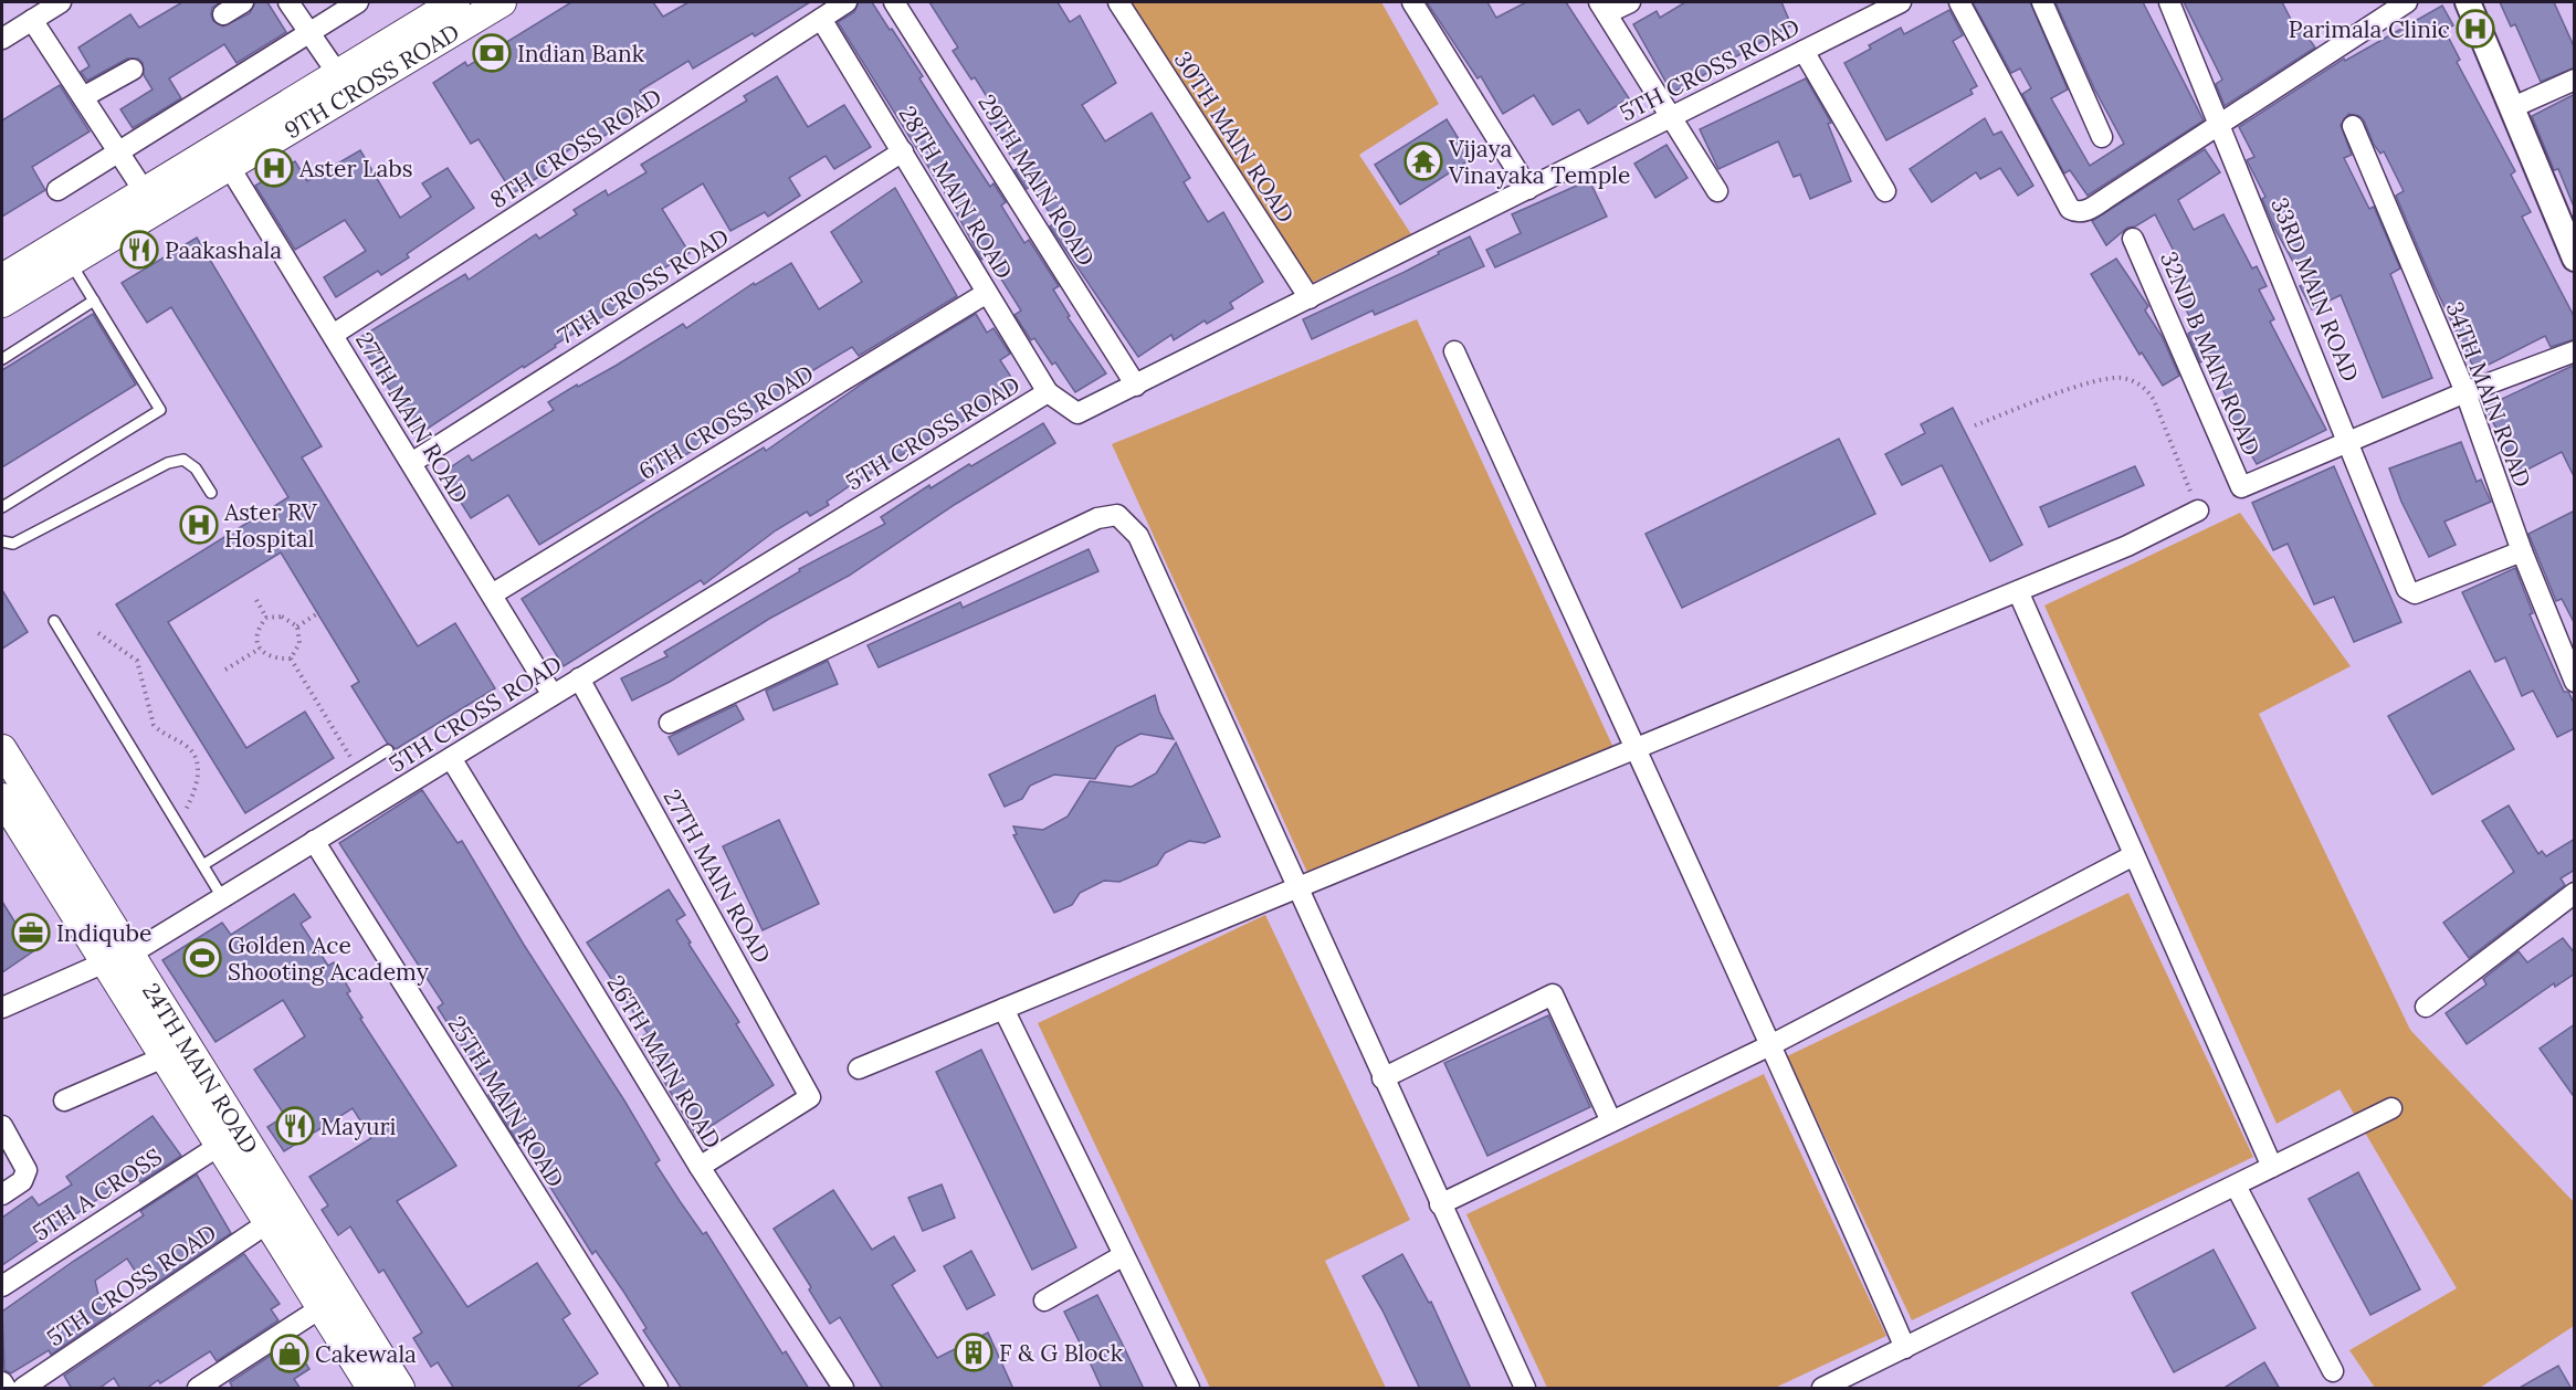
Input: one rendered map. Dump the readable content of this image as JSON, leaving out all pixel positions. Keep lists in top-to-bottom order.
{
  "streets": {
    "main road": ["9TH CROSS ROAD", "24TH MAIN ROAD"],
    "street": [
      "5TH CROSS ROAD",
      "30TH MAIN ROAD",
      "8TH CROSS ROAD",
      "29TH MAIN ROAD",
      "28TH MAIN ROAD",
      "7TH CROSS ROAD",
      "33RD MAIN ROAD",
      "32ND B MAIN ROAD",
      "34TH MAIN ROAD",
      "27TH MAIN ROAD",
      "6TH CROSS ROAD",
      "26TH MAIN ROAD",
      "25TH MAIN ROAD",
      "5TH A CROSS"
    ]
  },
  "crossings": [
    ["5TH CROSS ROAD", "30TH MAIN ROAD"],
    ["5TH CROSS ROAD", "29TH MAIN ROAD"],
    ["5TH CROSS ROAD", "28TH MAIN ROAD"],
    ["5TH CROSS ROAD", "27TH MAIN ROAD"],
    ["5TH CROSS ROAD", "26TH MAIN ROAD"],
    ["5TH CROSS ROAD", "24TH MAIN ROAD"],
    ["5TH CROSS ROAD", "25TH MAIN ROAD"],
    ["9TH CROSS ROAD", "27TH MAIN ROAD"],
    ["8TH CROSS ROAD", "28TH MAIN ROAD"],
    ["8TH CROSS ROAD", "27TH MAIN ROAD"],
    ["28TH MAIN ROAD", "7TH CROSS ROAD"],
    ["28TH MAIN ROAD", "6TH CROSS ROAD"],
    ["7TH CROSS ROAD", "27TH MAIN ROAD"],
    ["33RD MAIN ROAD", "32ND B MAIN ROAD"],
    ["33RD MAIN ROAD", "34TH MAIN ROAD"],
    ["27TH MAIN ROAD", "6TH CROSS ROAD"],
    ["27TH MAIN ROAD", "26TH MAIN ROAD"],
    ["24TH MAIN ROAD", "5TH A CROSS"]
  ],
  "places": {
    "hospital": ["Parimala Clinic", "Aster Labs", "Aster RV Hospital"],
    "bank": ["Indian Bank"],
    "temple": ["Vijaya Vinayaka Temple"],
    "restaurant": ["Paakashala", "Mayuri"],
    "office": ["Indiqube"],
    "sports": ["Golden Ace Shooting Academy"],
    "building": ["F & G Block"],
    "shop": ["Cakewala"]
  }
}
